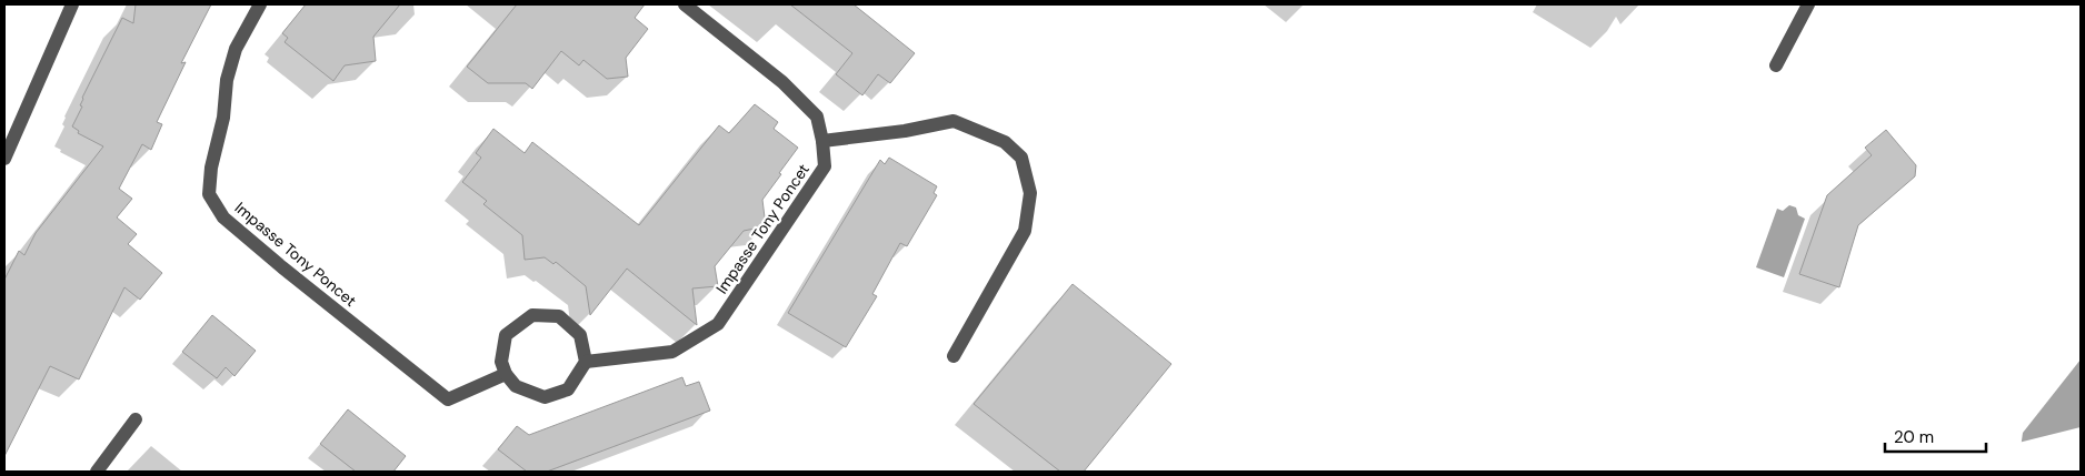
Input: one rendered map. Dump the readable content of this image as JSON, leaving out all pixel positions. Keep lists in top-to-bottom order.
{
  "streets": {
    "street": ["Impasse Tony Poncet"]
  },
  "scale_bar": "20 m"
}
